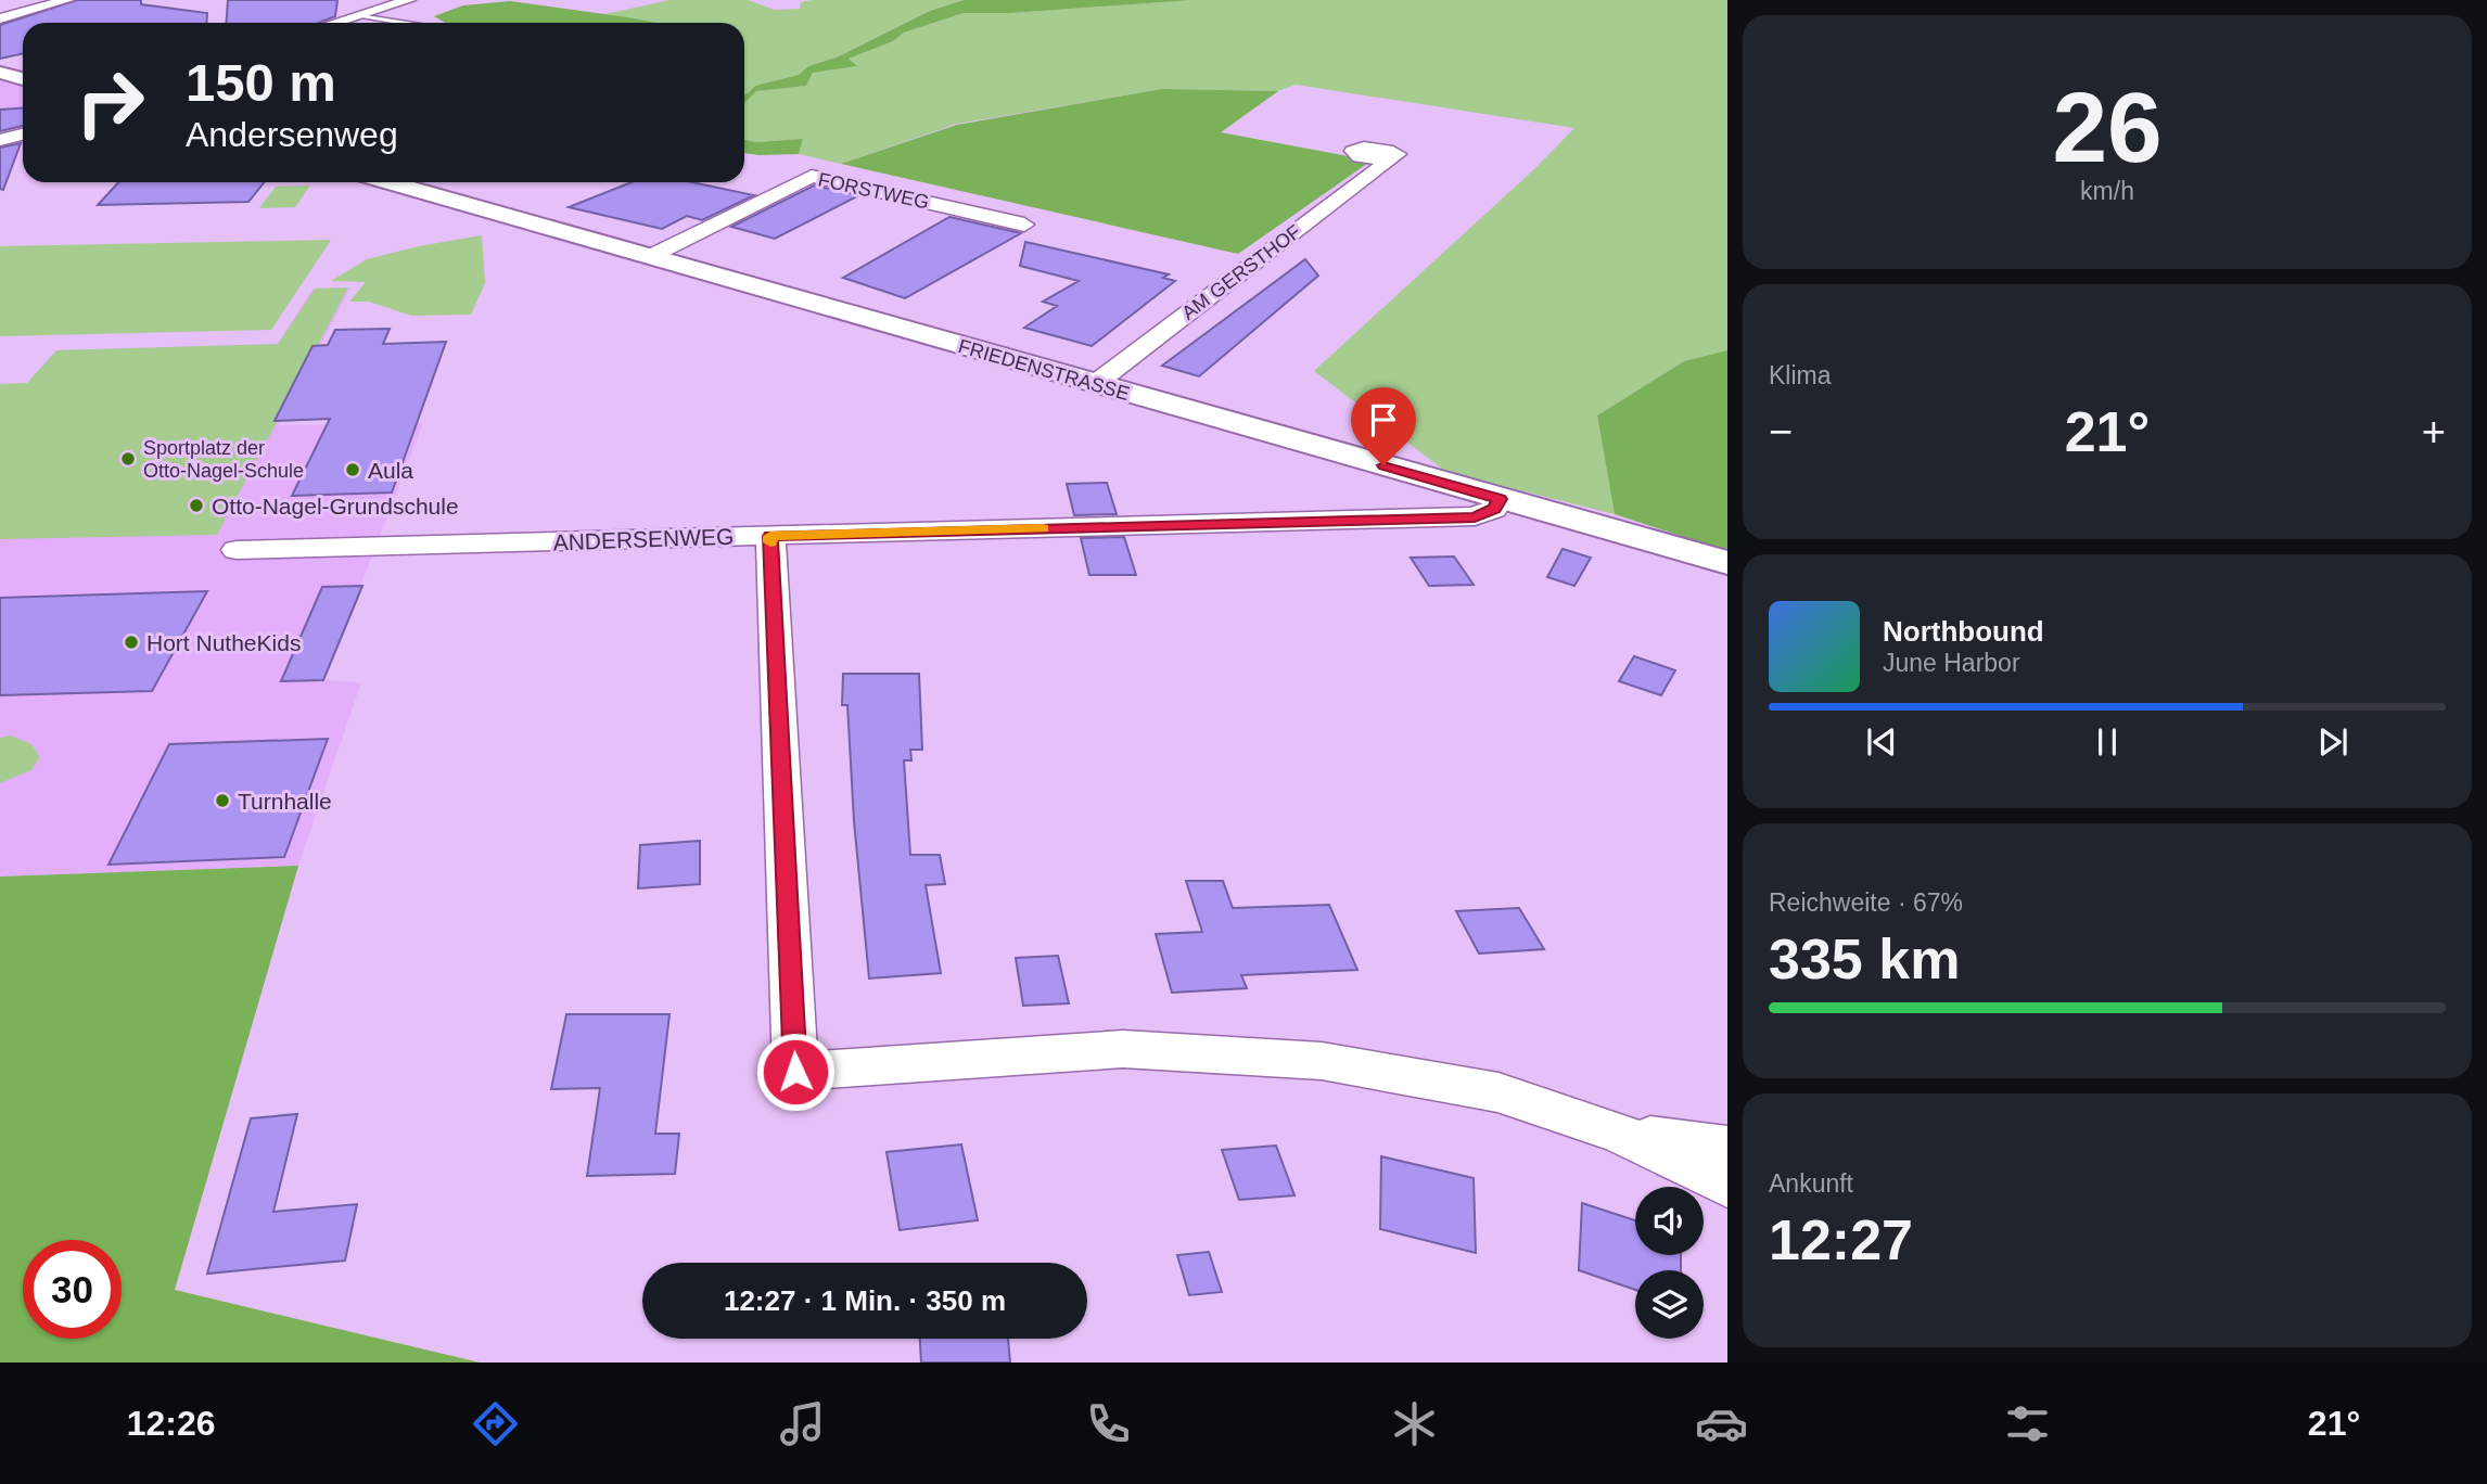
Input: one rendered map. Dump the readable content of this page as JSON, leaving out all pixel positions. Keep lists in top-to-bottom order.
{
  "streets": {
    "main road": ["FRIEDENSTRASSE"],
    "street": ["FORSTWEG", "AM GERSTHOF", "ANDERSENWEG"]
  },
  "crossings": [
    ["FORSTWEG", "FRIEDENSTRASSE"],
    ["AM GERSTHOF", "FRIEDENSTRASSE"],
    ["FRIEDENSTRASSE", "ANDERSENWEG"]
  ],
  "places": [
    "Sportplatz der Otto-Nagel-Schule",
    "Aula",
    "Otto-Nagel-Grundschule",
    "Hort NutheKids",
    "Turnhalle"
  ],
  "page": {
    "tile": [
      ["26", "km/h"],
      "Klima",
      ["Reichweite · 67%", "335 km"],
      ["Ankunft", "12:27"]
    ],
    "turn": ["150 m", "Andersenweg"],
    "heat": ["−", "21°", "+"],
    "song": ["Northbound", "June Harbor"],
    "limit": "30",
    "trip": "12:27 · 1 Min. · 350 m",
    "tabs": ["12:26", "21°"]
  }
}
